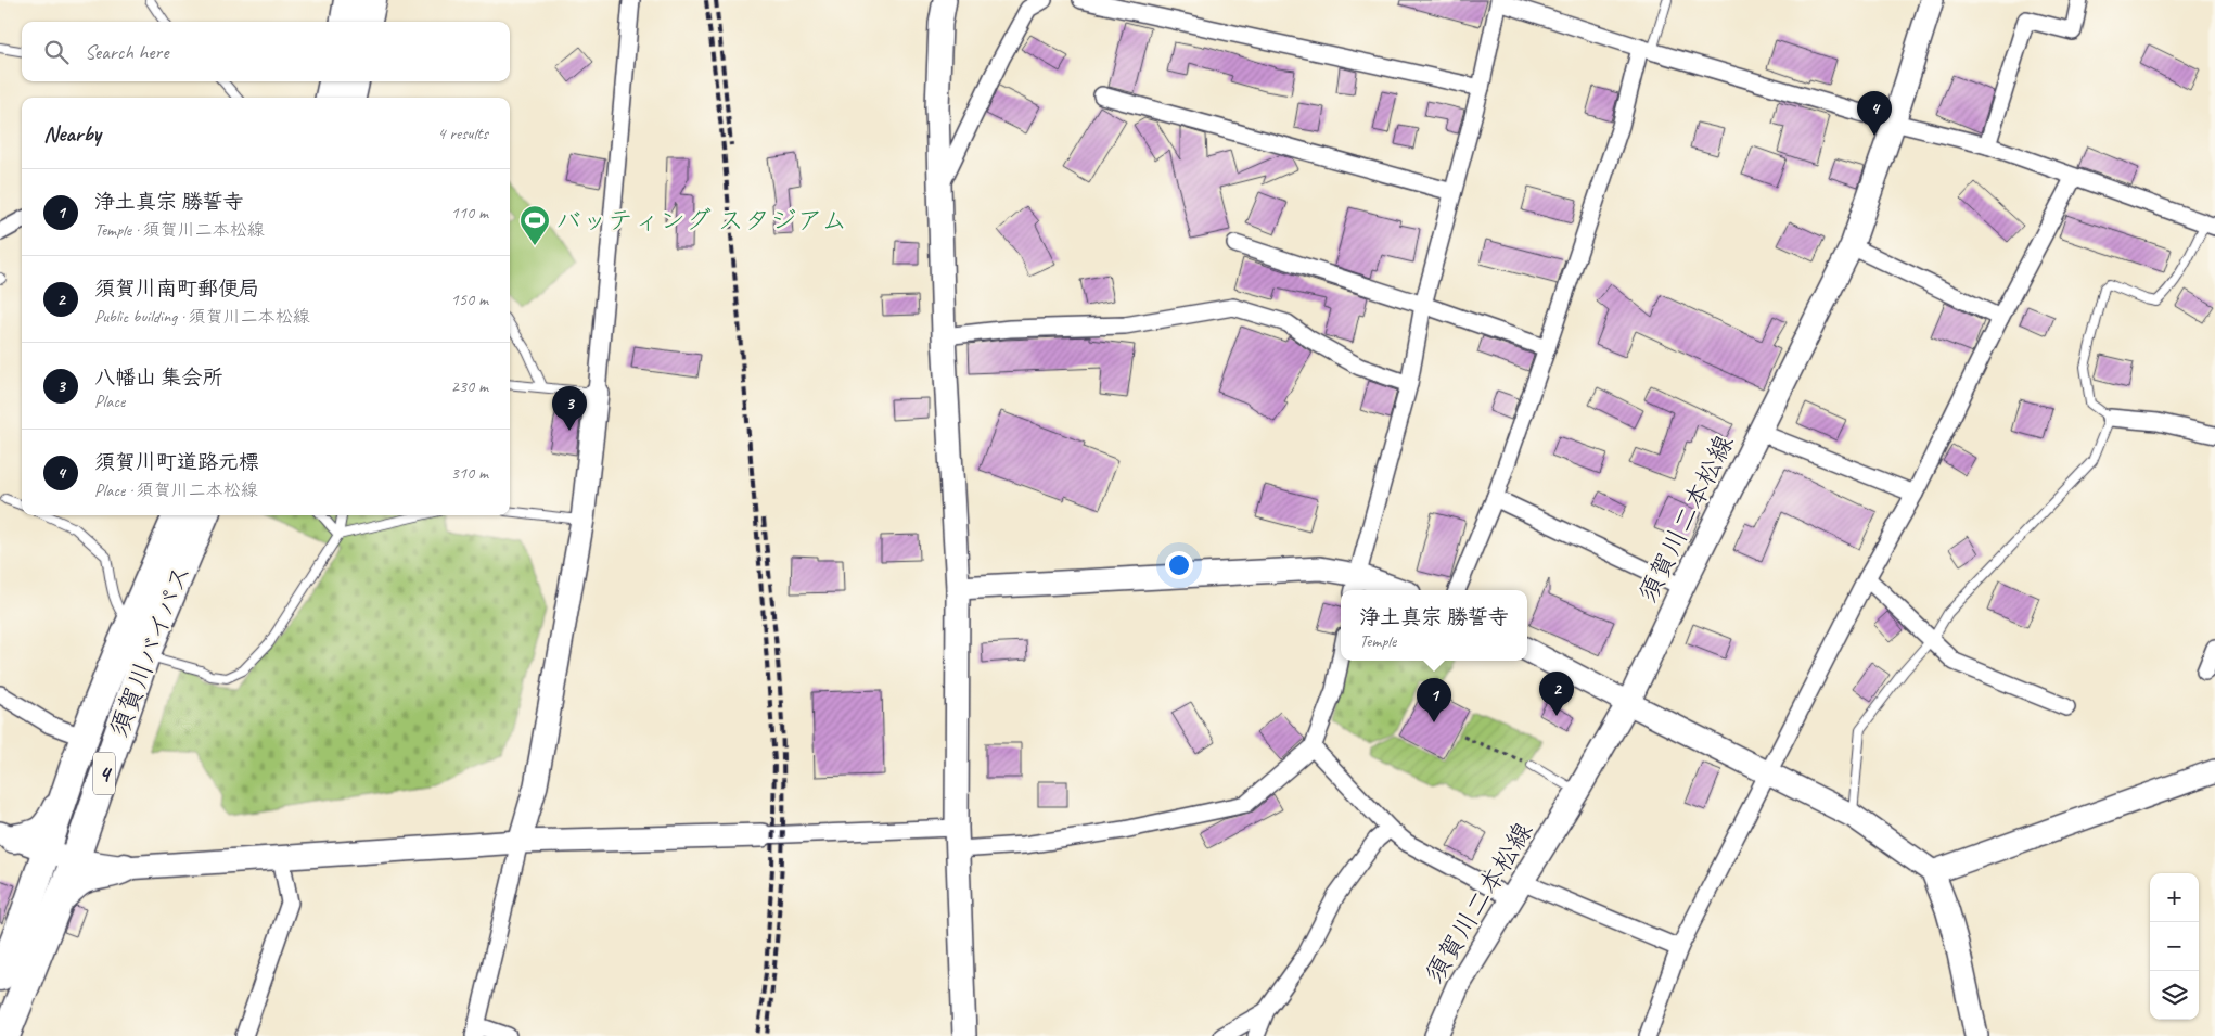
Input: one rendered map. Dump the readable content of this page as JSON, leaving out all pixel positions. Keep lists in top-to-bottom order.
{
  "streets": {
    "highway": ["須賀川バイパス", "4"],
    "street": ["須賀川二本松線"]
  },
  "places": {
    "sports": ["バッティング スタジアム"]
  },
  "page": {
    "search": "Search here",
    "pins": [
      "4",
      "3",
      "2",
      "1"
    ],
    "heading": ["Nearby", "4 results"],
    "list": [
      {
        "mark": "1",
        "name": "浄土真宗 勝誓寺",
        "note": "Temple · 須賀川二本松線",
        "value": "110 m"
      },
      {
        "mark": "2",
        "name": "須賀川南町郵便局",
        "note": "Public building · 須賀川二本松線",
        "value": "150 m"
      },
      {
        "mark": "3",
        "name": "八幡山 集会所",
        "note": "Place",
        "value": "230 m"
      },
      {
        "mark": "4",
        "name": "須賀川町道路元標",
        "note": "Place · 須賀川二本松線",
        "value": "310 m"
      }
    ],
    "popup": ["浄土真宗 勝誓寺", "Temple"],
    "map_buttons": ["+", "−"]
  }
}
